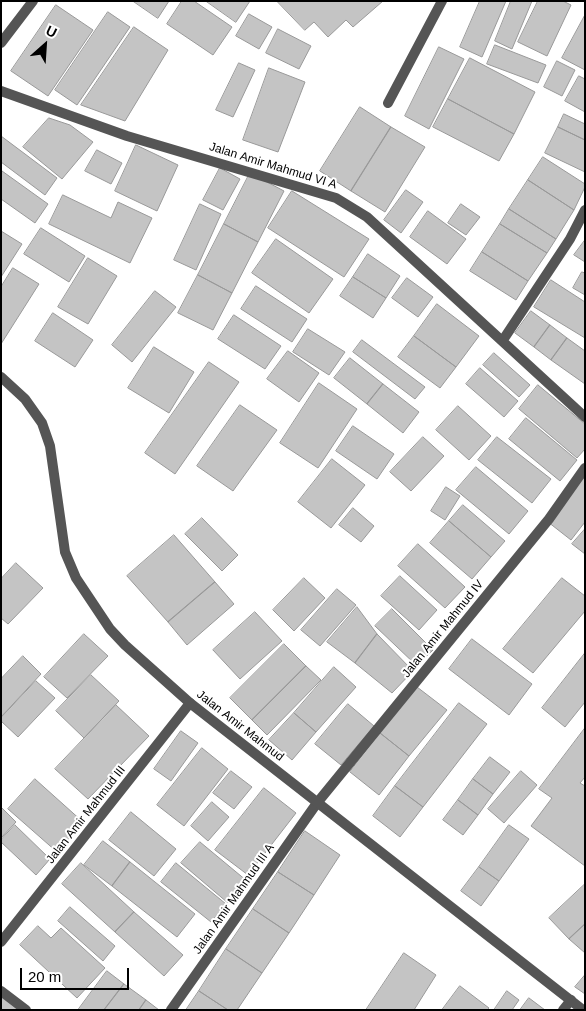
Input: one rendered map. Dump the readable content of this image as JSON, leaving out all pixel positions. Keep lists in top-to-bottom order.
{
  "streets": {
    "street": [
      "Jalan Amir Mahmud VI A",
      "Jalan Amir Mahmud IV",
      "Jalan Amir Mahmud",
      "Jalan Amir Mahmud III",
      "Jalan Amir Mahmud III A"
    ]
  },
  "crossings": [
    ["Jalan Amir Mahmud IV", "Jalan Amir Mahmud"],
    ["Jalan Amir Mahmud IV", "Jalan Amir Mahmud III A"],
    ["Jalan Amir Mahmud", "Jalan Amir Mahmud III"],
    ["Jalan Amir Mahmud", "Jalan Amir Mahmud III A"]
  ],
  "scale_bar": "20 m",
  "north": "top right"
}
